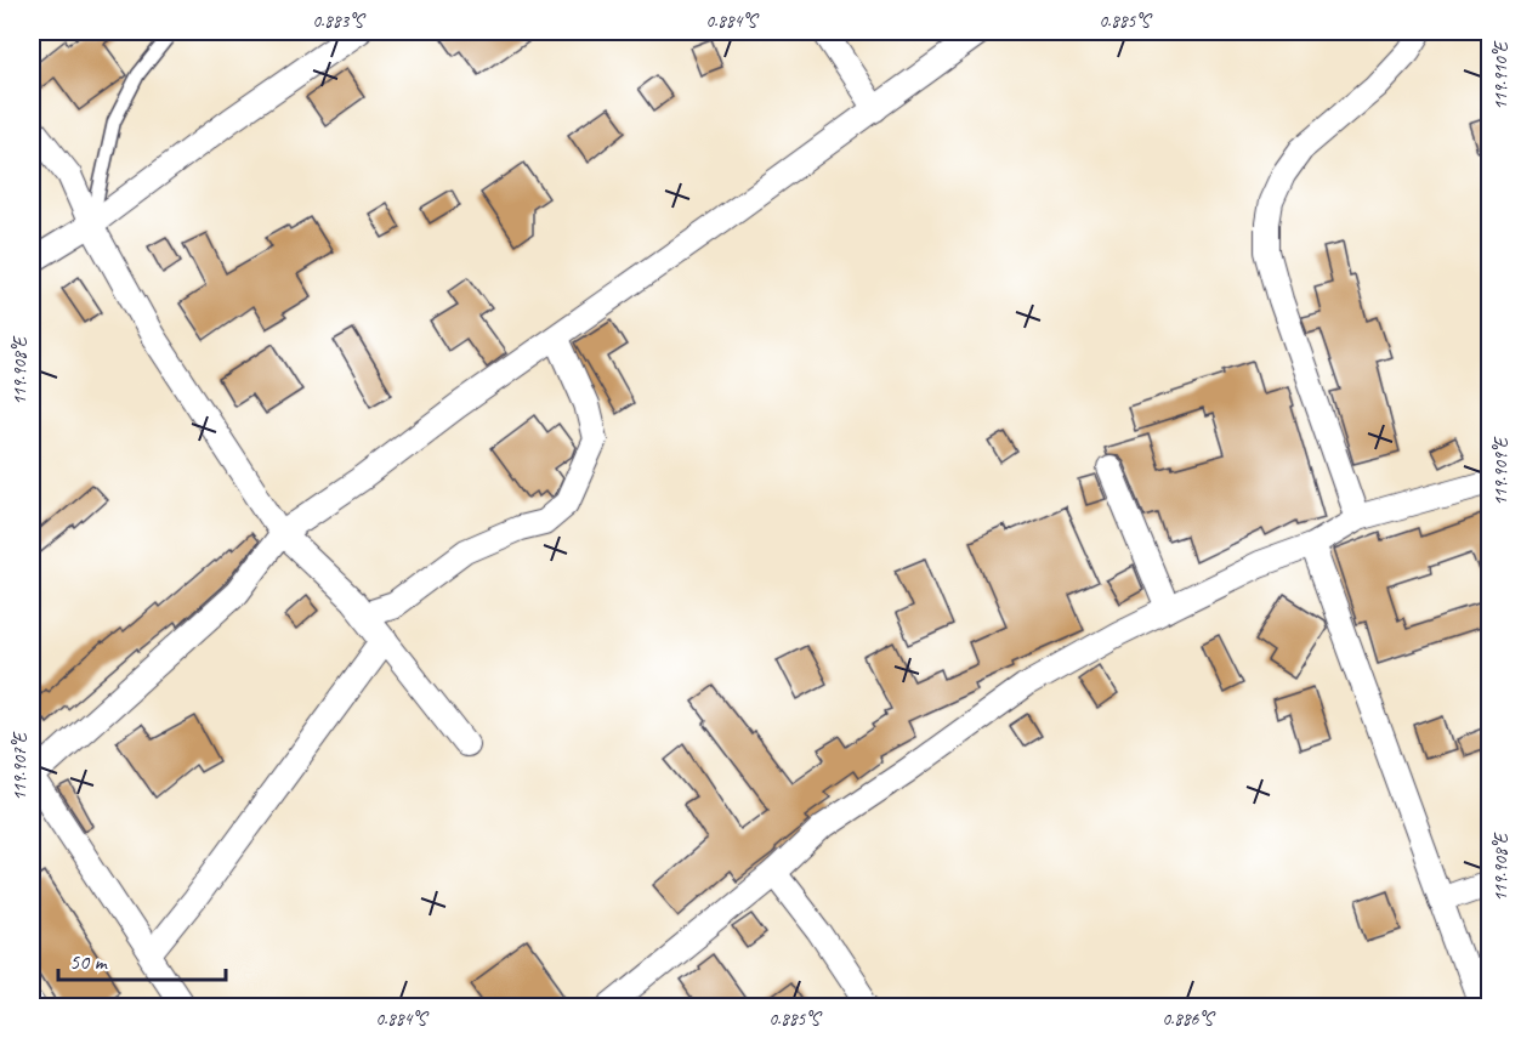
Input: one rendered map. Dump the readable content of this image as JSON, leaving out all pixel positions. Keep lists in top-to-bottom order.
{
  "scale_bar": "50 m",
  "coordinates": [
    "0.883°S",
    "0.884°S",
    "0.885°S",
    "119.910°E",
    "119.908°E",
    "119.909°E",
    "119.907°E",
    "0.886°S"
  ]
}
